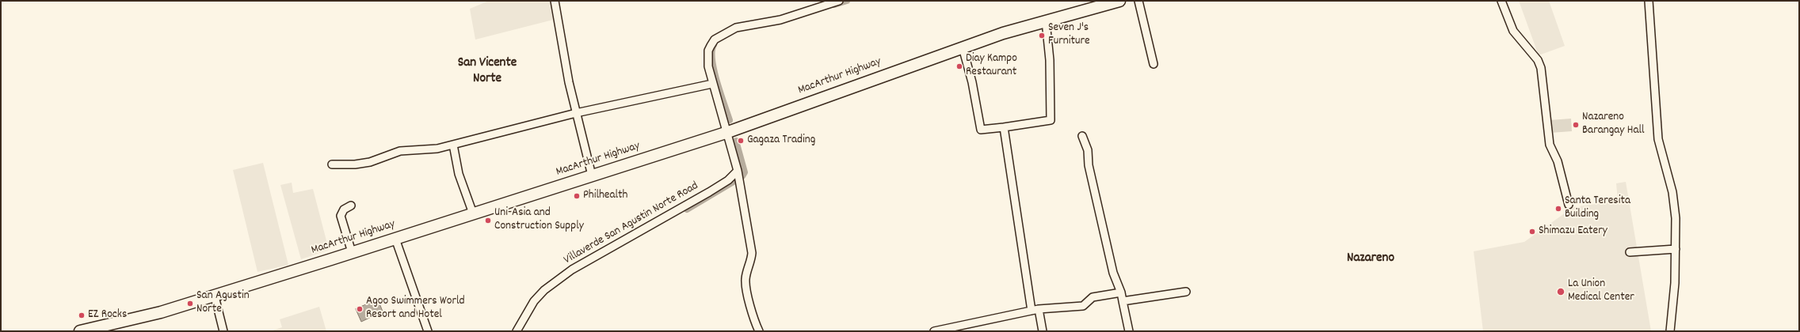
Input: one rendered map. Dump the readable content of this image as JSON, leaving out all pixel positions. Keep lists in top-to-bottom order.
{
  "streets": {
    "highway": ["MacArthur Highway"],
    "street": ["Villaverde San Agustin Norte Road"]
  },
  "districts": ["San Vicente Norte", "Nazareno"],
  "places": [
    "Seven J's Furniture",
    "Diay Kampo Restaurant",
    "Nazareno Barangay Hall",
    "Gagaza Trading",
    "Philhealth",
    "Santa Teresita Building",
    "Uni-Asia and Construction Supply",
    "Shimazu Eatery",
    "La Union Medical Center",
    "San Agustin Norte",
    "Agoo Swimmers World Resort and Hotel",
    "EZ Rocks"
  ]
}
